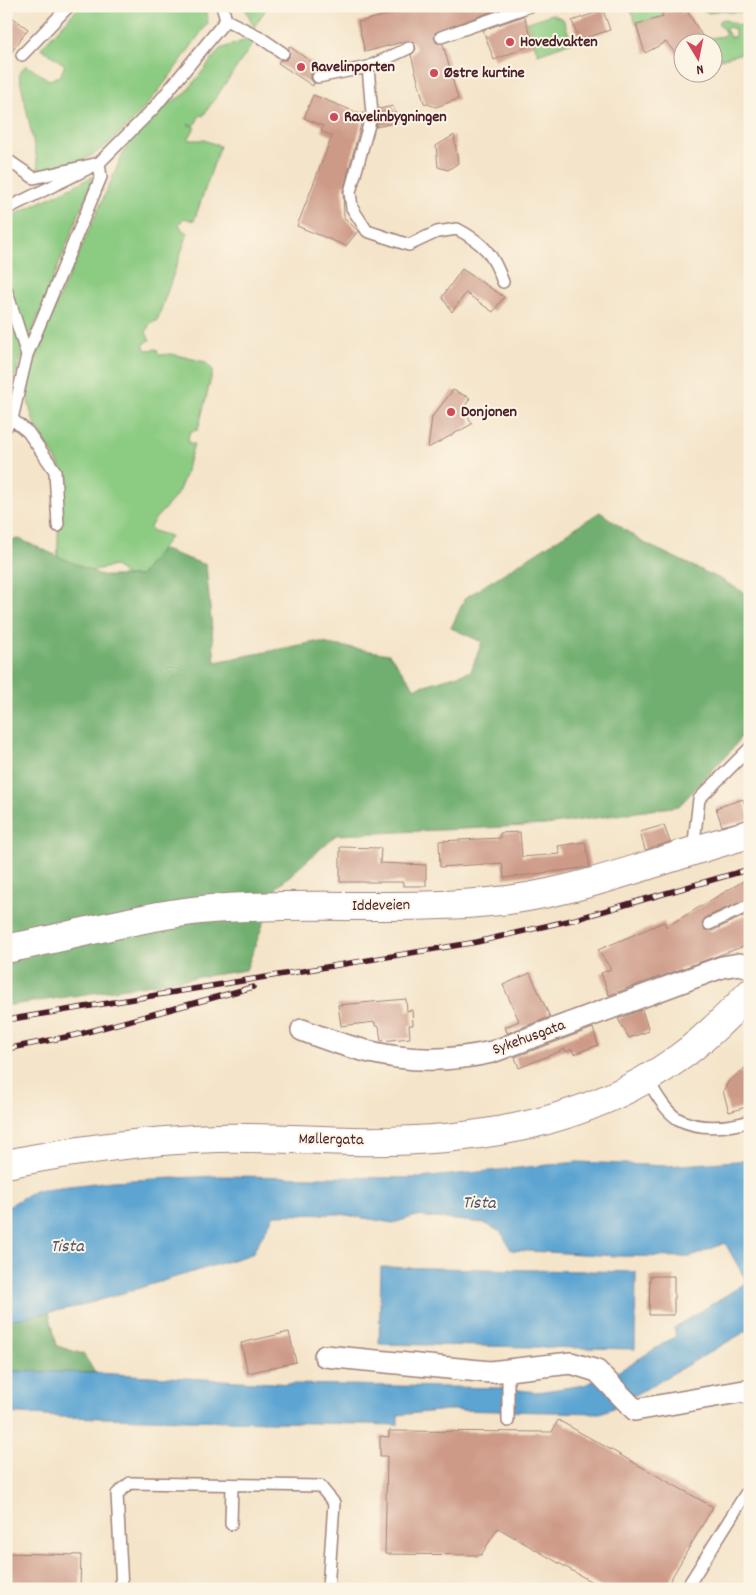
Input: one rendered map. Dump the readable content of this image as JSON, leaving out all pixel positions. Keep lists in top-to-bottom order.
{
  "streets": {
    "main road": ["Iddeveien", "Møllergata"],
    "street": ["Sykehusgata"]
  },
  "water": ["Tista"],
  "places": [
    "Hovedvakten",
    "Ravelinporten",
    "Østre kurtine",
    "Ravelinbygningen",
    "Donjonen"
  ],
  "north": "bottom"
}
